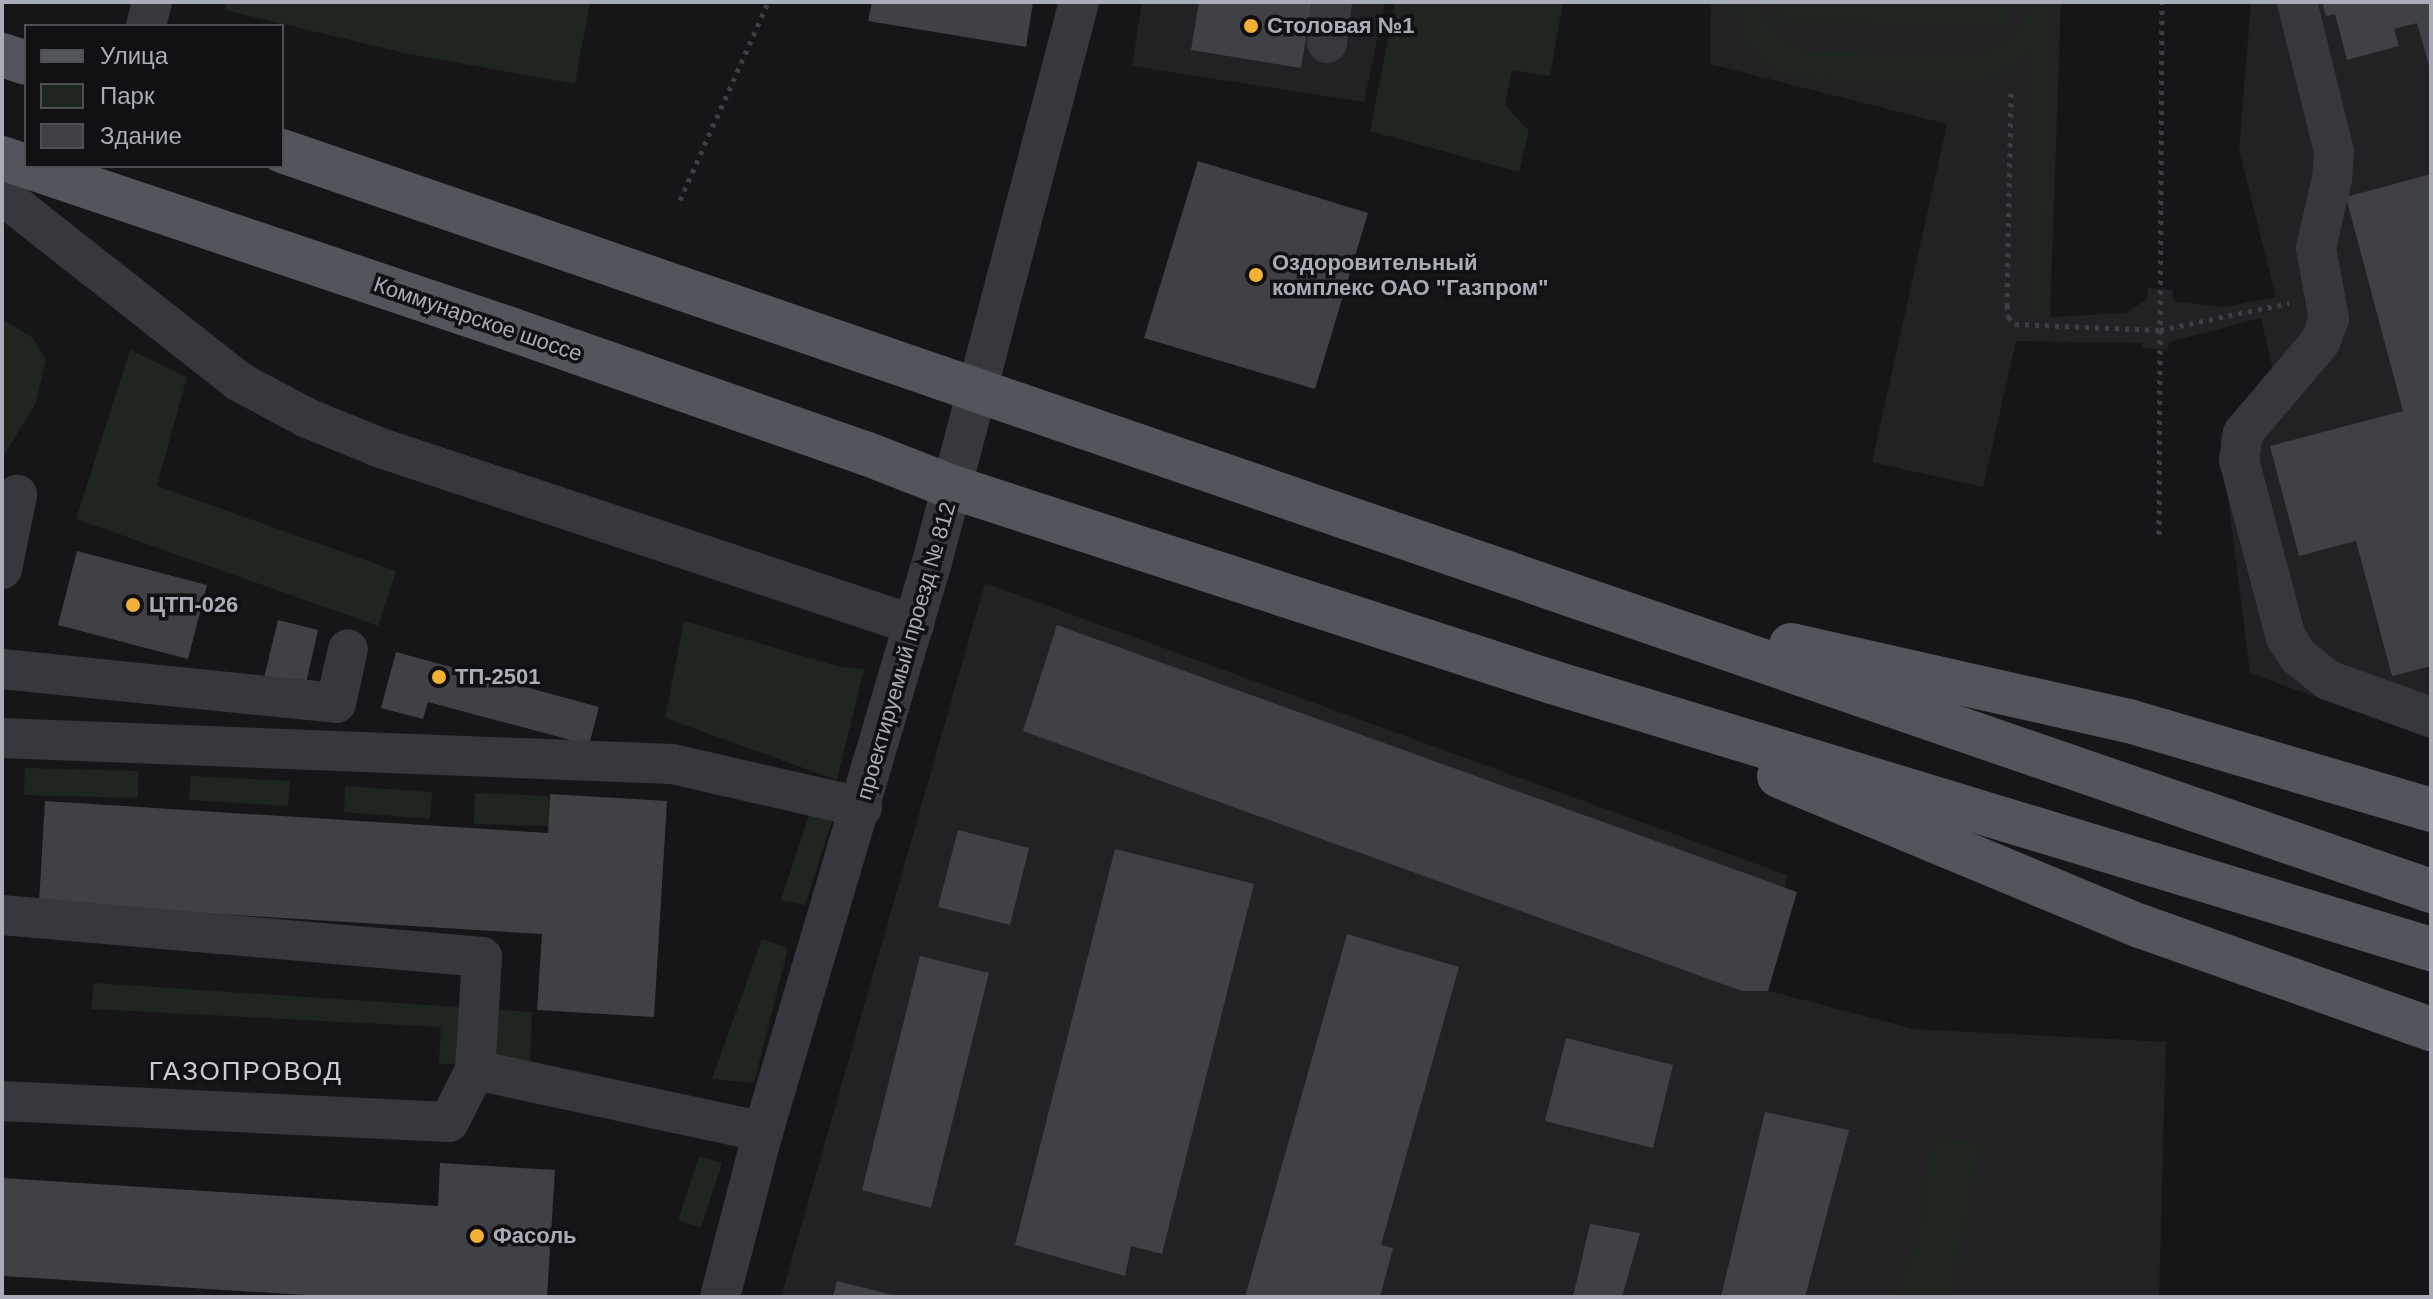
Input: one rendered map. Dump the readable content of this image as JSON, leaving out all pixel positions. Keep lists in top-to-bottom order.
{
  "streets": {
    "main road": ["Коммунарское шоссе"],
    "street": ["проектируемый проезд № 812"]
  },
  "crossings": [
    ["Коммунарское шоссе", "проектируемый проезд № 812"]
  ],
  "districts": ["ГАЗОПРОВОД"],
  "places": [
    "Столовая №1",
    "Оздоровительный комплекс ОАО \"Газпром\"",
    "ЦТП-026",
    "ТП-2501",
    "Фасоль"
  ],
  "legend": ["Улица", "Парк", "Здание"]
}
